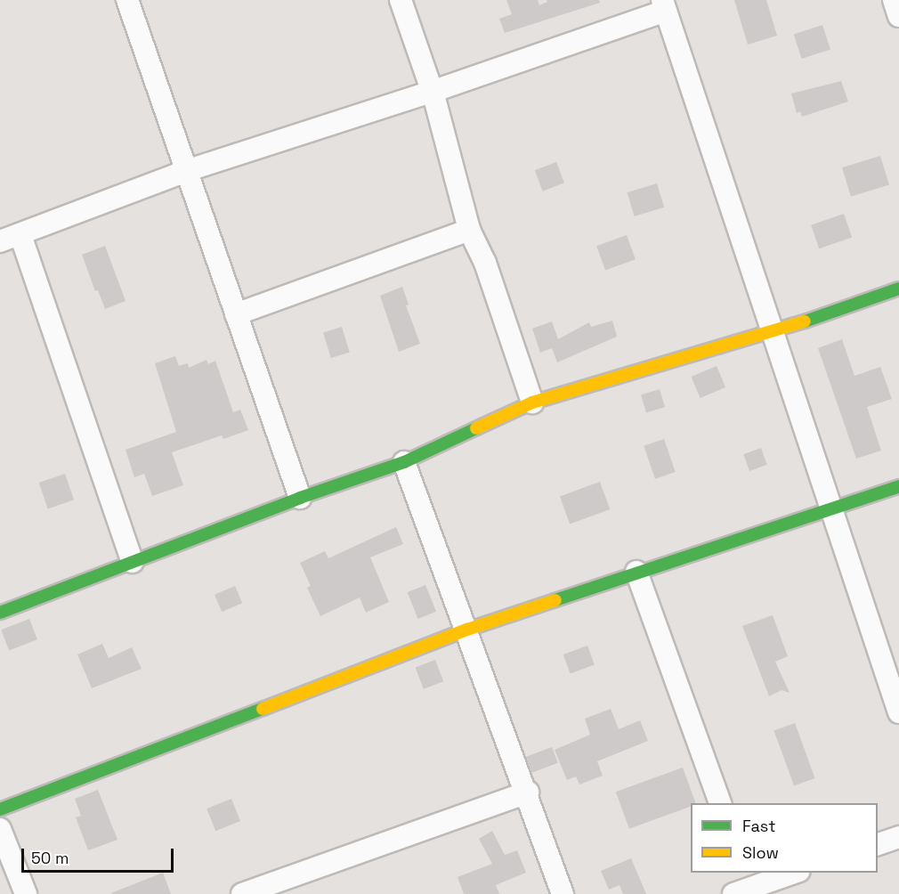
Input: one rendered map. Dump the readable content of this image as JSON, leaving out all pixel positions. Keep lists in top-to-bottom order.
{
  "legend": ["Fast", "Slow"],
  "scale_bar": "50 m"
}
